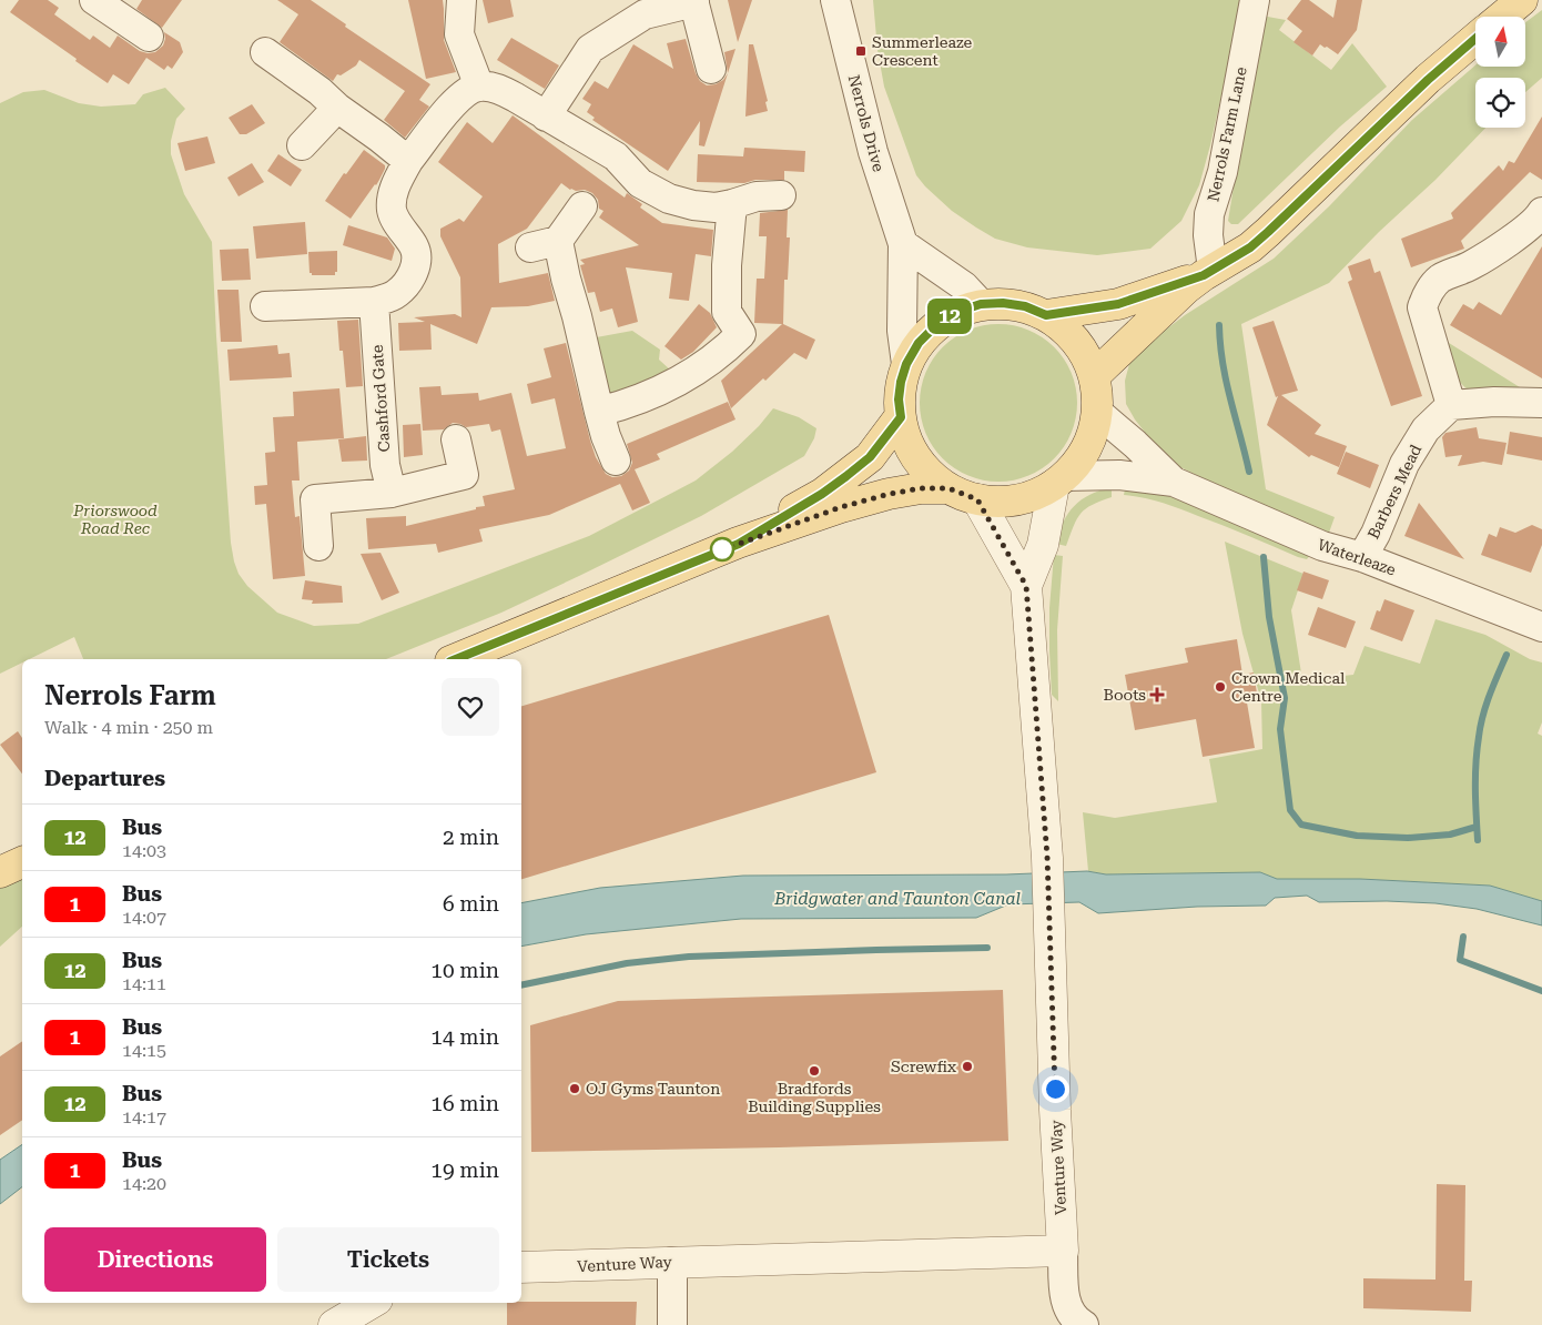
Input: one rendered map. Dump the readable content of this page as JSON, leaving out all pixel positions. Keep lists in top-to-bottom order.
{
  "streets": {
    "street": [
      "Nerrols Drive",
      "Nerrols Farm Lane",
      "Cashford Gate",
      "Barbers Mead",
      "Waterleaze",
      "Venture Way"
    ]
  },
  "crossings": [
    ["Barbers Mead", "Waterleaze"],
    ["Waterleaze", "Venture Way"]
  ],
  "water": ["Bridgwater and Taunton Canal"],
  "parks": ["Priorswood Road Rec"],
  "places": {
    "transit": ["Summerleaze Crescent"],
    "other": [
      "Crown Medical Centre",
      "Screwfix",
      "Bradfords Building Supplies",
      "OJ Gyms Taunton"
    ],
    "health": ["Boots"]
  },
  "lines": ["bus line 12"],
  "north": "top",
  "page": {
    "on_map": "12",
    "heading": [
      ["Nerrols Farm", "Walk · 4 min · 250 m"],
      "Departures"
    ],
    "list": [
      {
        "mark": "12",
        "name": "Bus",
        "note": "14:03",
        "value": "2 min"
      },
      {
        "mark": "1",
        "name": "Bus",
        "note": "14:07",
        "value": "6 min"
      },
      {
        "mark": "12",
        "name": "Bus",
        "note": "14:11",
        "value": "10 min"
      },
      {
        "mark": "1",
        "name": "Bus",
        "note": "14:15",
        "value": "14 min"
      },
      {
        "mark": "12",
        "name": "Bus",
        "note": "14:17",
        "value": "16 min"
      },
      {
        "mark": "1",
        "name": "Bus",
        "note": "14:20",
        "value": "19 min"
      }
    ],
    "buttons": ["Directions", "Tickets"]
  }
}
